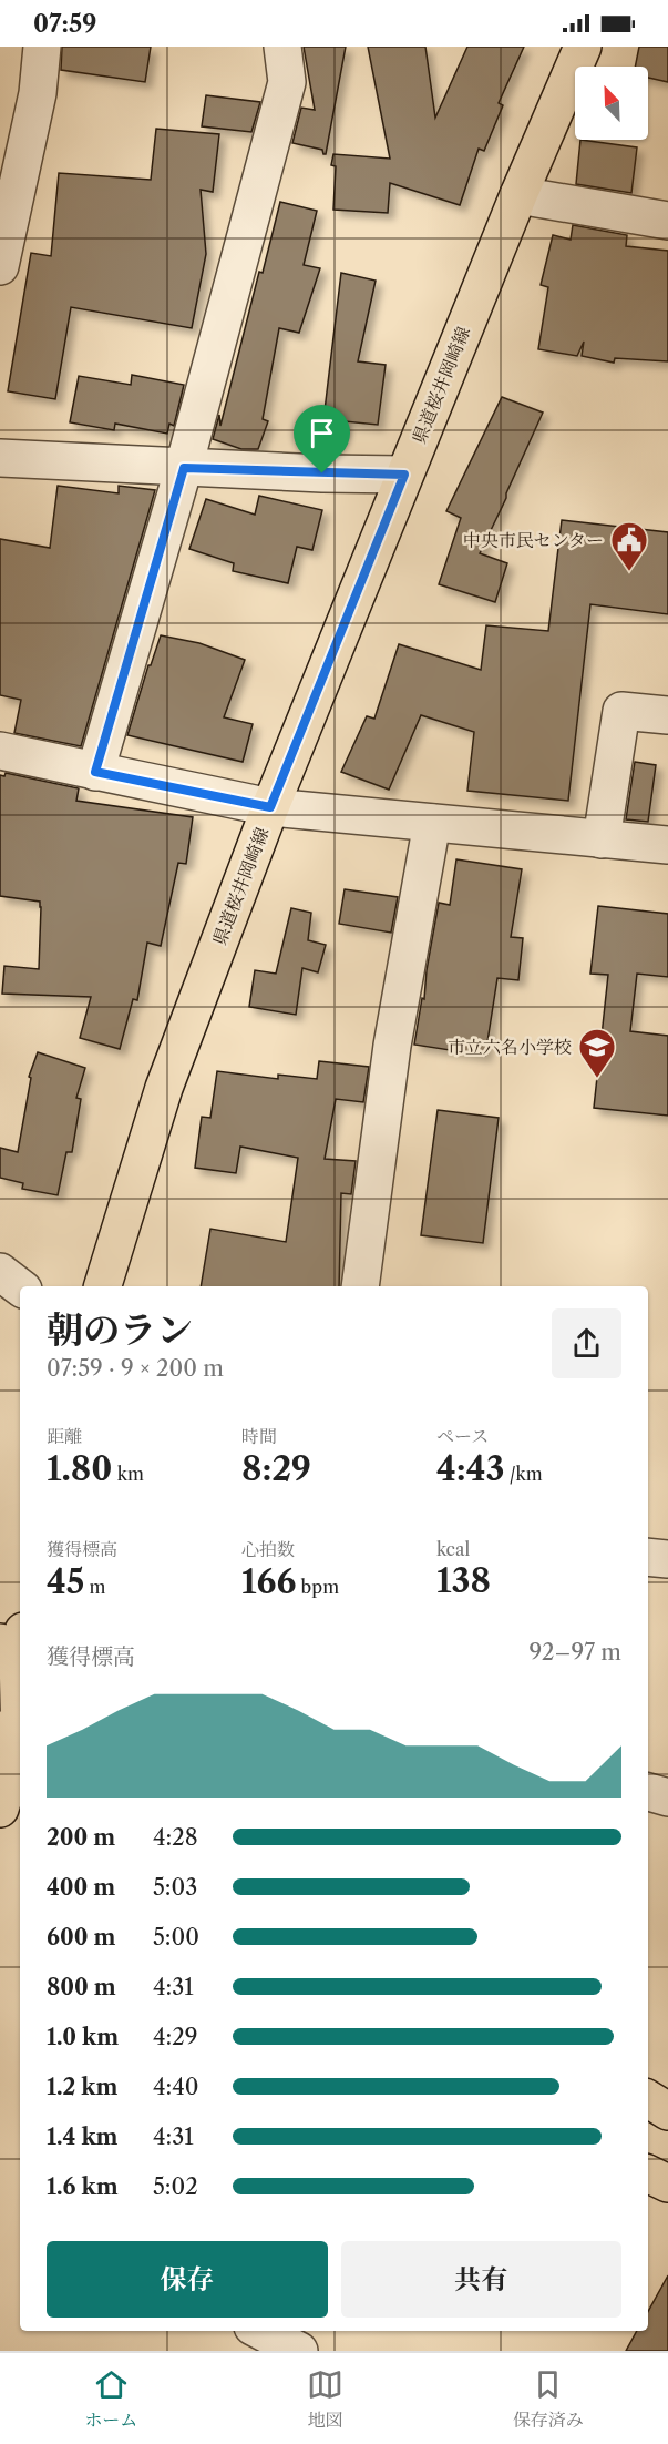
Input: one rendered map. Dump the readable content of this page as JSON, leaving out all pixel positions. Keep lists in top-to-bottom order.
{
  "streets": {
    "main road": ["県道桜井岡崎線"]
  },
  "places": {
    "public building": ["中央市民センター"],
    "school or university": ["市立六名小学校"]
  },
  "north": "top left",
  "page": {
    "status": "07:59",
    "heading": ["朝のラン", "07:59 · 9 × 200 m"],
    "stats": [
      ["距離", "1.80 km"],
      ["時間", "8:29"],
      ["ペース", "4:43 /km"],
      ["獲得標高", "45 m"],
      ["心拍数", "166 bpm"],
      ["kcal", "138"]
    ],
    "chart": ["獲得標高", "92–97 m"],
    "list": [
      {
        "name": "200 m",
        "note": "4:28"
      },
      {
        "name": "400 m",
        "note": "5:03"
      },
      {
        "name": "600 m",
        "note": "5:00"
      },
      {
        "name": "800 m",
        "note": "4:31"
      },
      {
        "name": "1.0 km",
        "note": "4:29"
      },
      {
        "name": "1.2 km",
        "note": "4:40"
      },
      {
        "name": "1.4 km",
        "note": "4:31"
      },
      {
        "name": "1.6 km",
        "note": "5:02"
      }
    ],
    "buttons": ["保存", "共有"],
    "tabs": ["ホーム", "地図", "保存済み"]
  }
}
